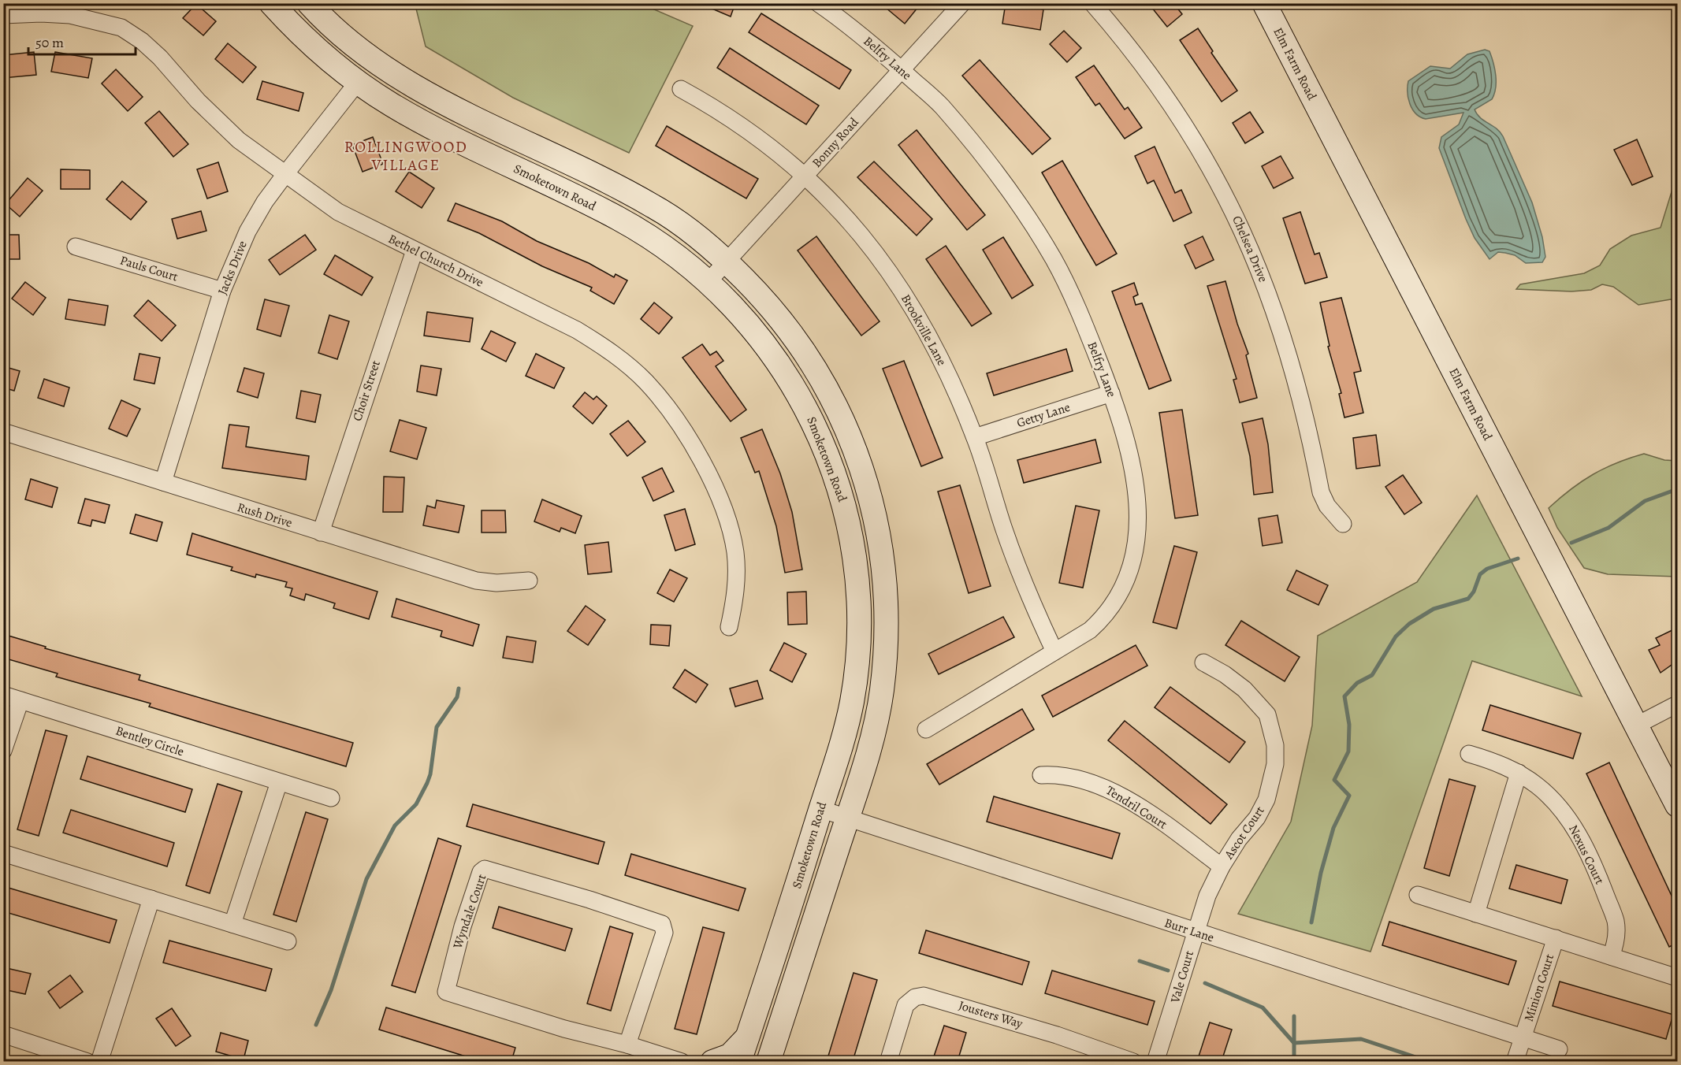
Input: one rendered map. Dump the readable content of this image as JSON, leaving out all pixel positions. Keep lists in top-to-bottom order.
{
  "streets": {
    "main road": ["Elm Farm Road", "Smoketown Road"],
    "street": [
      "Belfry Lane",
      "Bonny Road",
      "Chelsea Drive",
      "Bethel Church Drive",
      "Jacks Drive",
      "Pauls Court",
      "Brookville Lane",
      "Choir Street",
      "Getty Lane",
      "Rush Drive",
      "Bentley Circle",
      "Tendril Court",
      "Ascot Court",
      "Nexus Court",
      "Wyndale Court",
      "Burr Lane",
      "Vale Court",
      "Minion Court",
      "Jousters Way"
    ]
  },
  "crossings": [
    ["Belfry Lane", "Bonny Road"],
    ["Belfry Lane", "Brookville Lane"],
    ["Belfry Lane", "Getty Lane"],
    ["Bonny Road", "Smoketown Road"],
    ["Bonny Road", "Brookville Lane"],
    ["Smoketown Road", "Jacks Drive"],
    ["Smoketown Road", "Burr Lane"],
    ["Bethel Church Drive", "Jacks Drive"],
    ["Bethel Church Drive", "Choir Street"],
    ["Jacks Drive", "Pauls Court"],
    ["Jacks Drive", "Rush Drive"],
    ["Brookville Lane", "Getty Lane"],
    ["Choir Street", "Rush Drive"],
    ["Tendril Court", "Ascot Court"],
    ["Tendril Court", "Vale Court"],
    ["Ascot Court", "Vale Court"],
    ["Burr Lane", "Vale Court"],
    ["Burr Lane", "Minion Court"]
  ],
  "districts": ["ROLLINGWOOD VILLAGE"],
  "scale_bar": "50 m"
}
